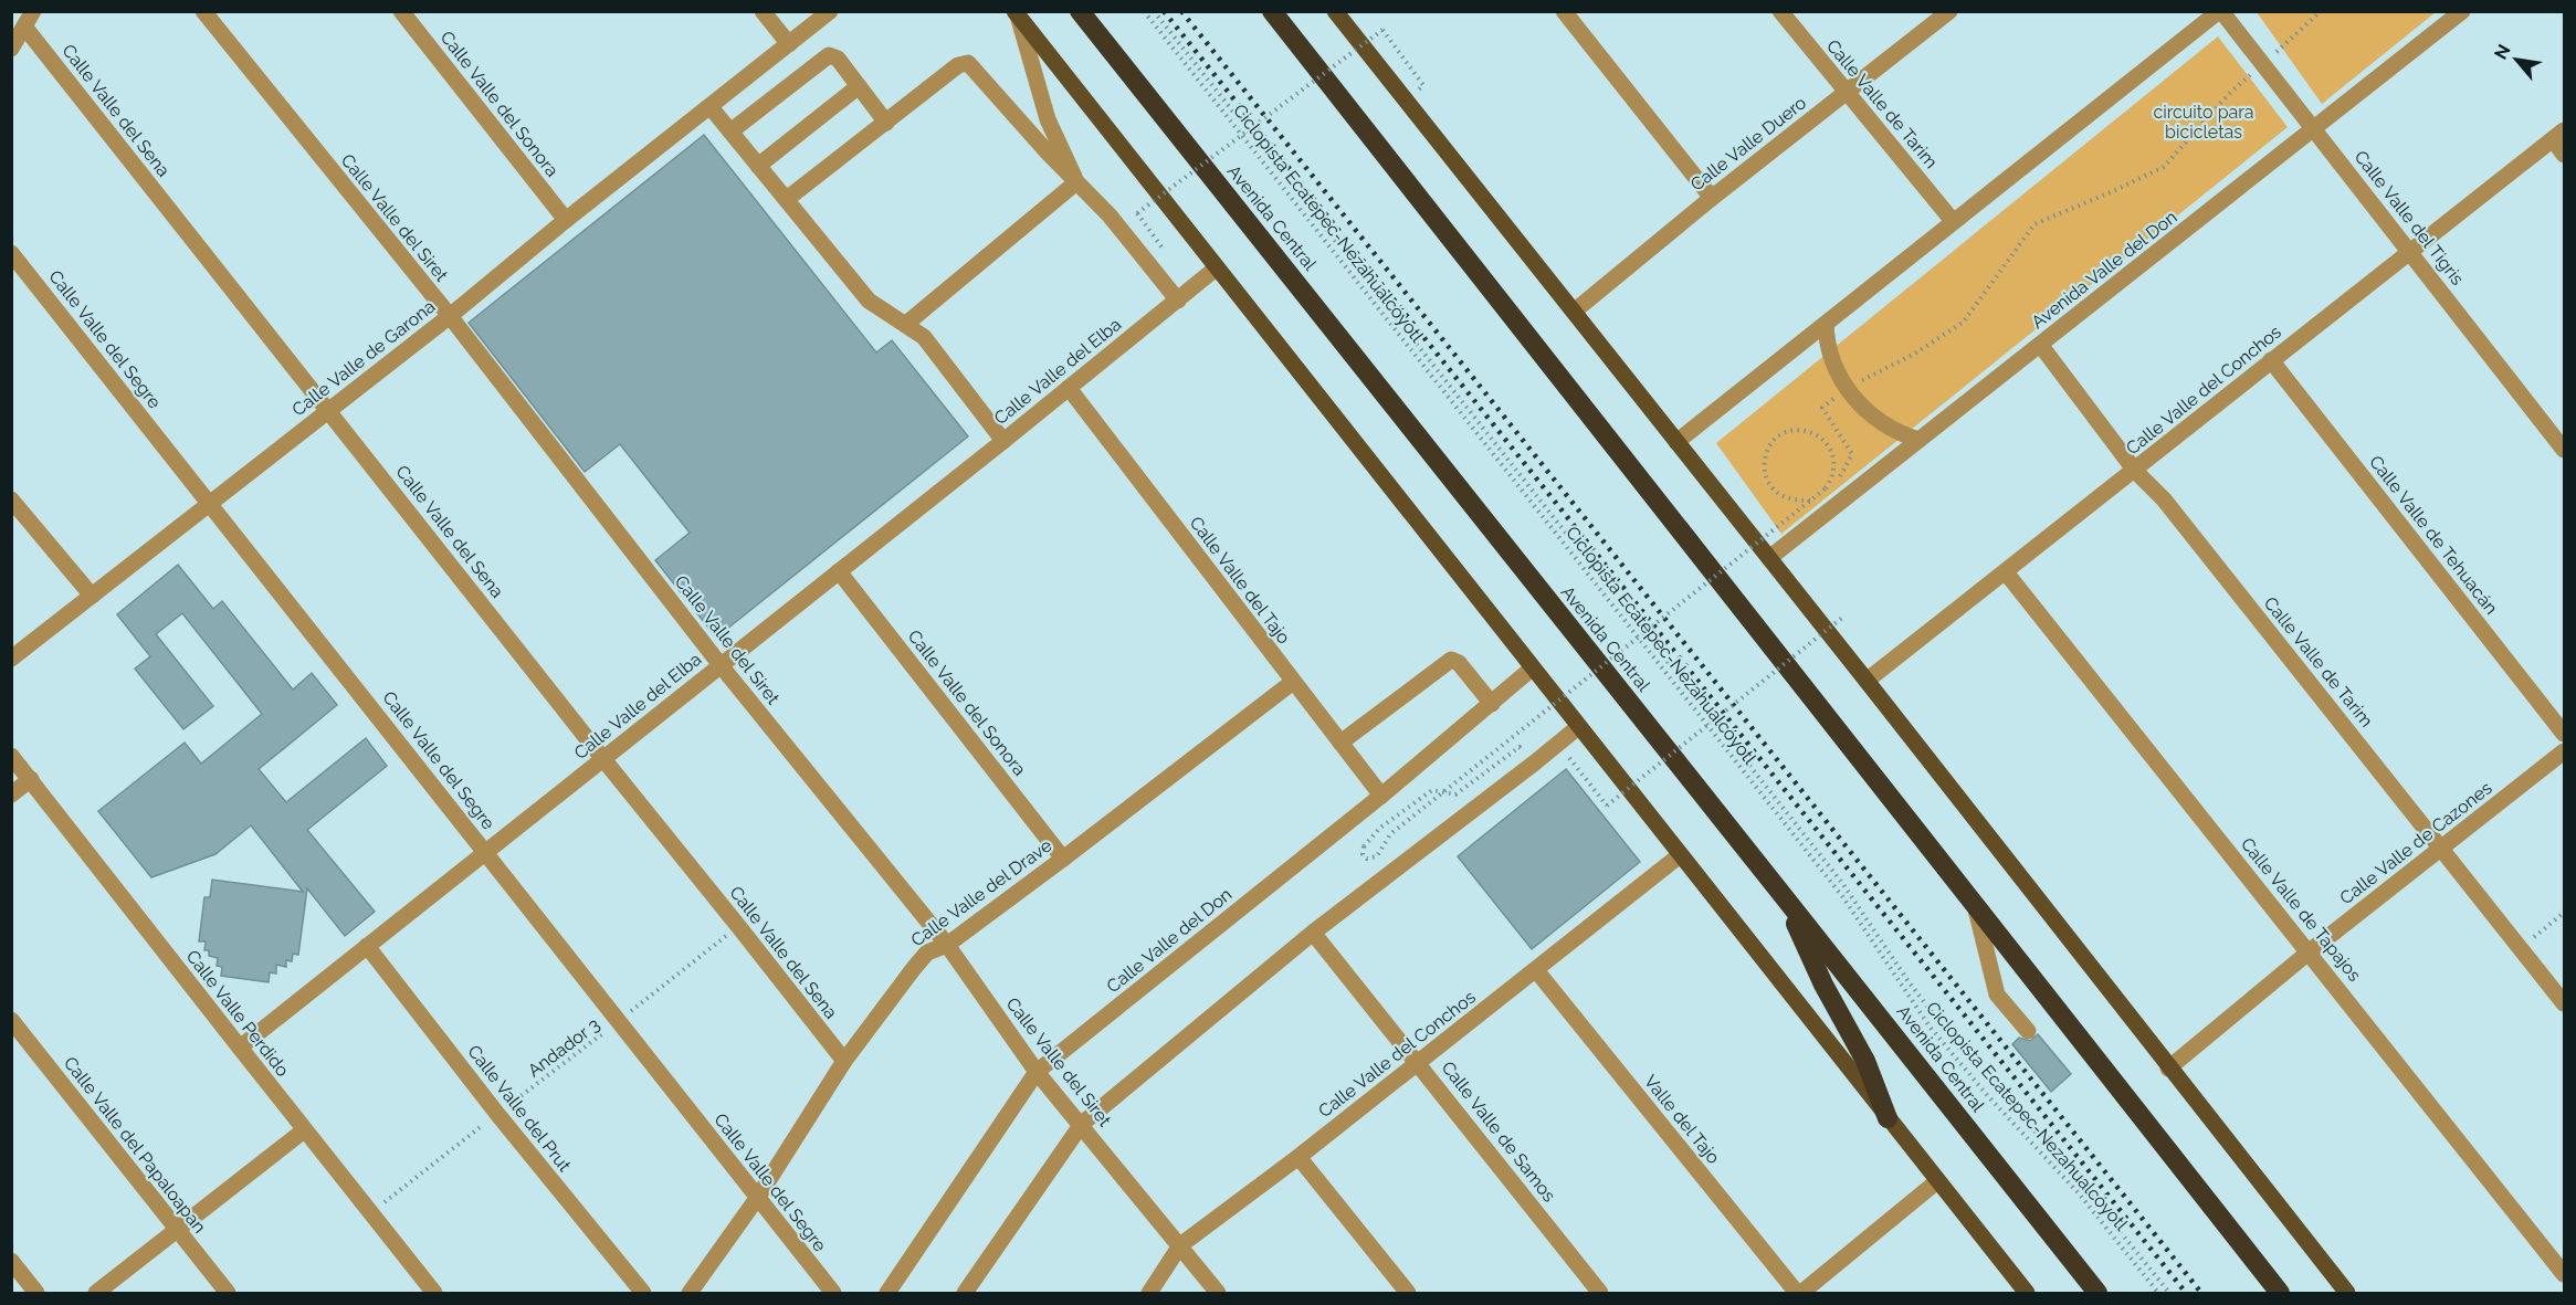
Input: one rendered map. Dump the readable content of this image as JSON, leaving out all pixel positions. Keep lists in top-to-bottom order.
{
  "streets": {
    "highway": ["Avenida Central"],
    "street": [
      "Calle Valle del Sonora",
      "Calle Valle de Tarim",
      "Calle Valle del Sena",
      "Calle Valle Duero",
      "Calle Valle del Siret",
      "Calle Valle del Tigris",
      "Avenida Valle del Don",
      "Calle Valle del Segre",
      "Calle Valle de Garona",
      "Calle Valle del Elba",
      "Calle Valle del Conchos",
      "Calle Valle de Tehuacán",
      "Calle Valle del Tajo",
      "Calle Valle de Cazones",
      "Calle Valle del Drave",
      "Calle Valle de Tapajos",
      "Calle Valle del Don",
      "Calle Valle Perdido",
      "Calle Valle del Prut",
      "Valle del Tajo",
      "Calle Valle de Samos",
      "Calle Valle del Papaloapan"
    ],
    "path": ["Ciclopista Ecatepec-Nezahualcóyotl", "Andador 3"]
  },
  "crossings": [
    ["Calle Valle del Sonora", "Calle Valle de Garona"],
    ["Calle Valle del Sonora", "Calle Valle del Elba"],
    ["Calle Valle del Sonora", "Calle Valle del Drave"],
    ["Calle Valle de Tarim", "Calle Valle Duero"],
    ["Calle Valle de Tarim", "Avenida Valle del Don"],
    ["Calle Valle de Tarim", "Calle Valle del Conchos"],
    ["Calle Valle de Tarim", "Calle Valle de Cazones"],
    ["Calle Valle del Sena", "Calle Valle de Garona"],
    ["Calle Valle del Sena", "Calle Valle del Elba"],
    ["Calle Valle del Sena", "Calle Valle del Drave"],
    ["Calle Valle del Sena", "Andador 3"],
    ["Calle Valle del Siret", "Calle Valle de Garona"],
    ["Calle Valle del Siret", "Calle Valle del Elba"],
    ["Calle Valle del Siret", "Calle Valle del Conchos"],
    ["Calle Valle del Siret", "Calle Valle del Drave"],
    ["Calle Valle del Siret", "Calle Valle del Don"],
    ["Calle Valle del Tigris", "Avenida Valle del Don"],
    ["Calle Valle del Tigris", "Calle Valle del Conchos"],
    ["Calle Valle del Segre", "Calle Valle de Garona"],
    ["Calle Valle del Segre", "Calle Valle del Elba"],
    ["Calle Valle del Segre", "Calle Valle del Drave"],
    ["Calle Valle del Segre", "Andador 3"],
    ["Calle Valle del Elba", "Calle Valle del Tajo"],
    ["Calle Valle del Elba", "Calle Valle Perdido"],
    ["Calle Valle del Elba", "Calle Valle del Prut"],
    ["Calle Valle del Conchos", "Calle Valle de Tehuacán"],
    ["Calle Valle del Conchos", "Calle Valle de Tapajos"],
    ["Calle Valle del Conchos", "Valle del Tajo"],
    ["Calle Valle del Conchos", "Calle Valle de Samos"],
    ["Calle Valle del Tajo", "Calle Valle del Drave"],
    ["Calle Valle del Tajo", "Calle Valle del Don"],
    ["Calle Valle de Cazones", "Calle Valle de Tapajos"],
    ["Calle Valle Perdido", "Andador 3"],
    ["Andador 3", "Calle Valle del Prut"]
  ],
  "parks": ["circuito para bicicletas"],
  "north": "top left"
}
